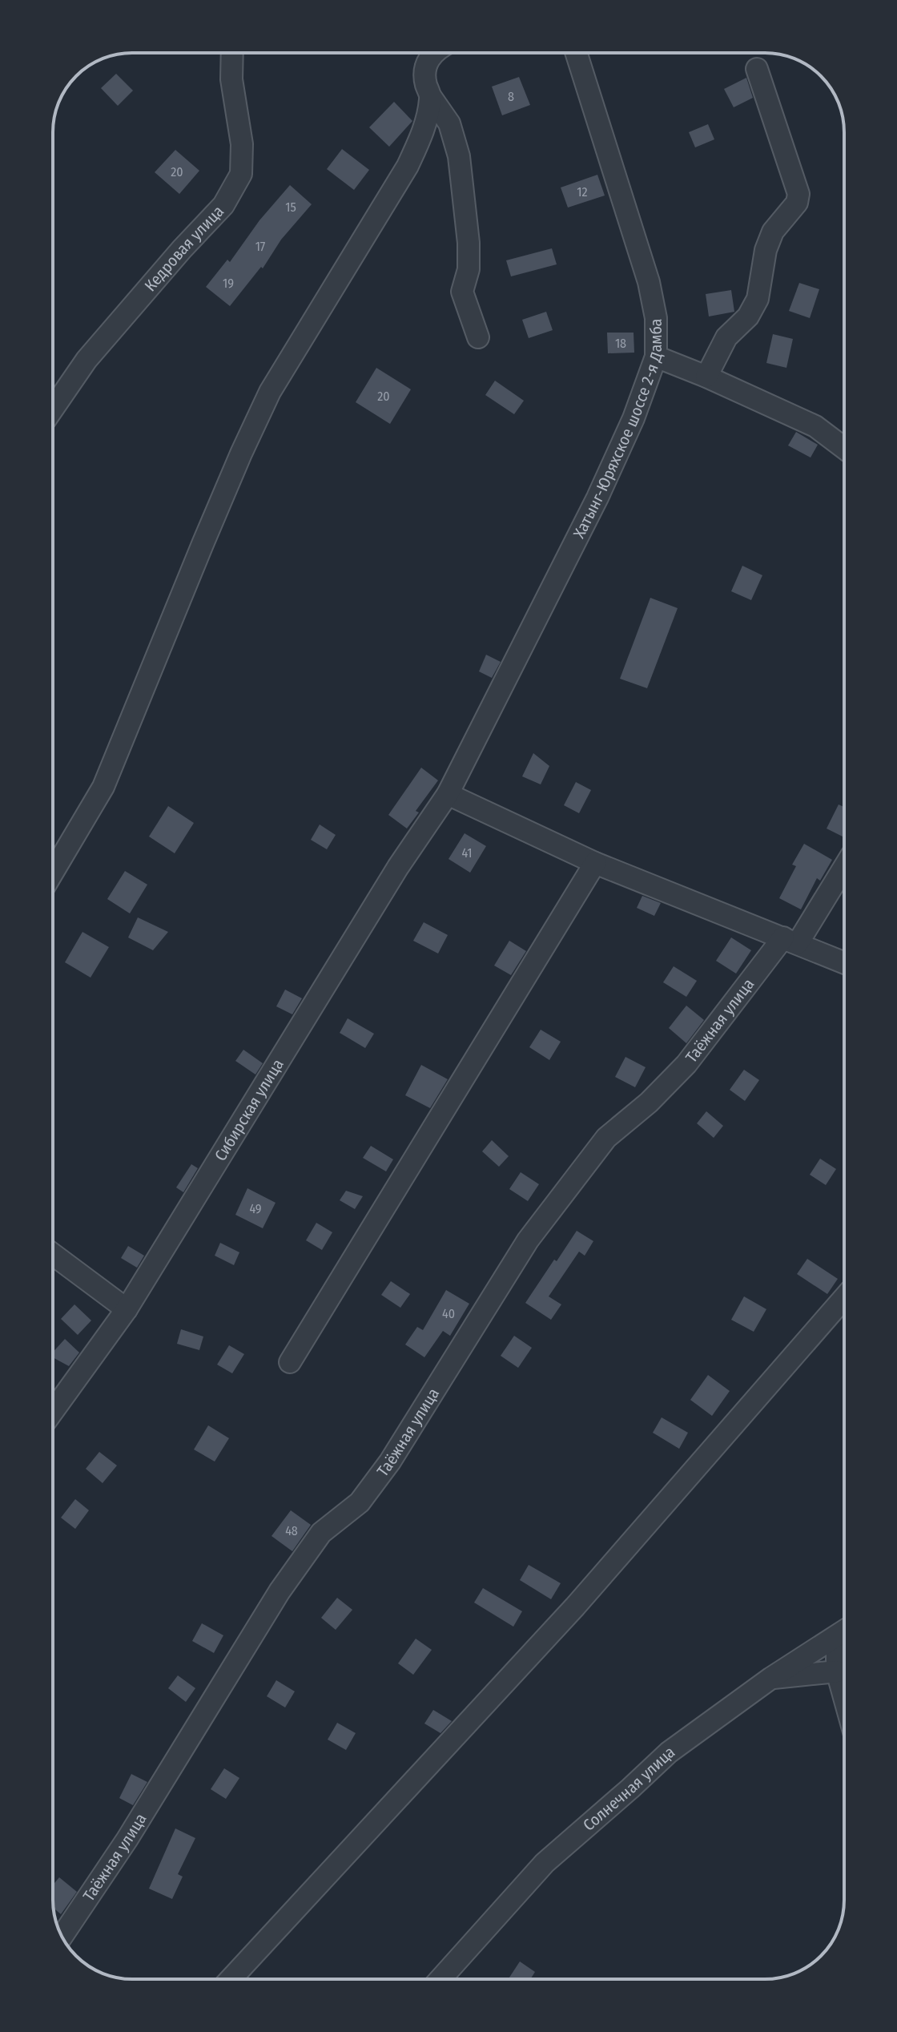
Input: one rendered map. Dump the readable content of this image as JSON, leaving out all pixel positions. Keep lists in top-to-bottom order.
{
  "streets": {
    "street": [
      "Кедровая улица",
      "Хатынг-Юряхское шоссе 2-я Дамба",
      "Таёжная улица",
      "Сибирская улица",
      "Солнечная улица"
    ]
  },
  "crossings": [
    ["Хатынг-Юряхское шоссе 2-я Дамба", "Сибирская улица"]
  ],
  "house_numbers": [
    "8",
    "20",
    "12",
    "15",
    "17",
    "19",
    "18",
    "20",
    "41",
    "49",
    "40",
    "48"
  ]
}
